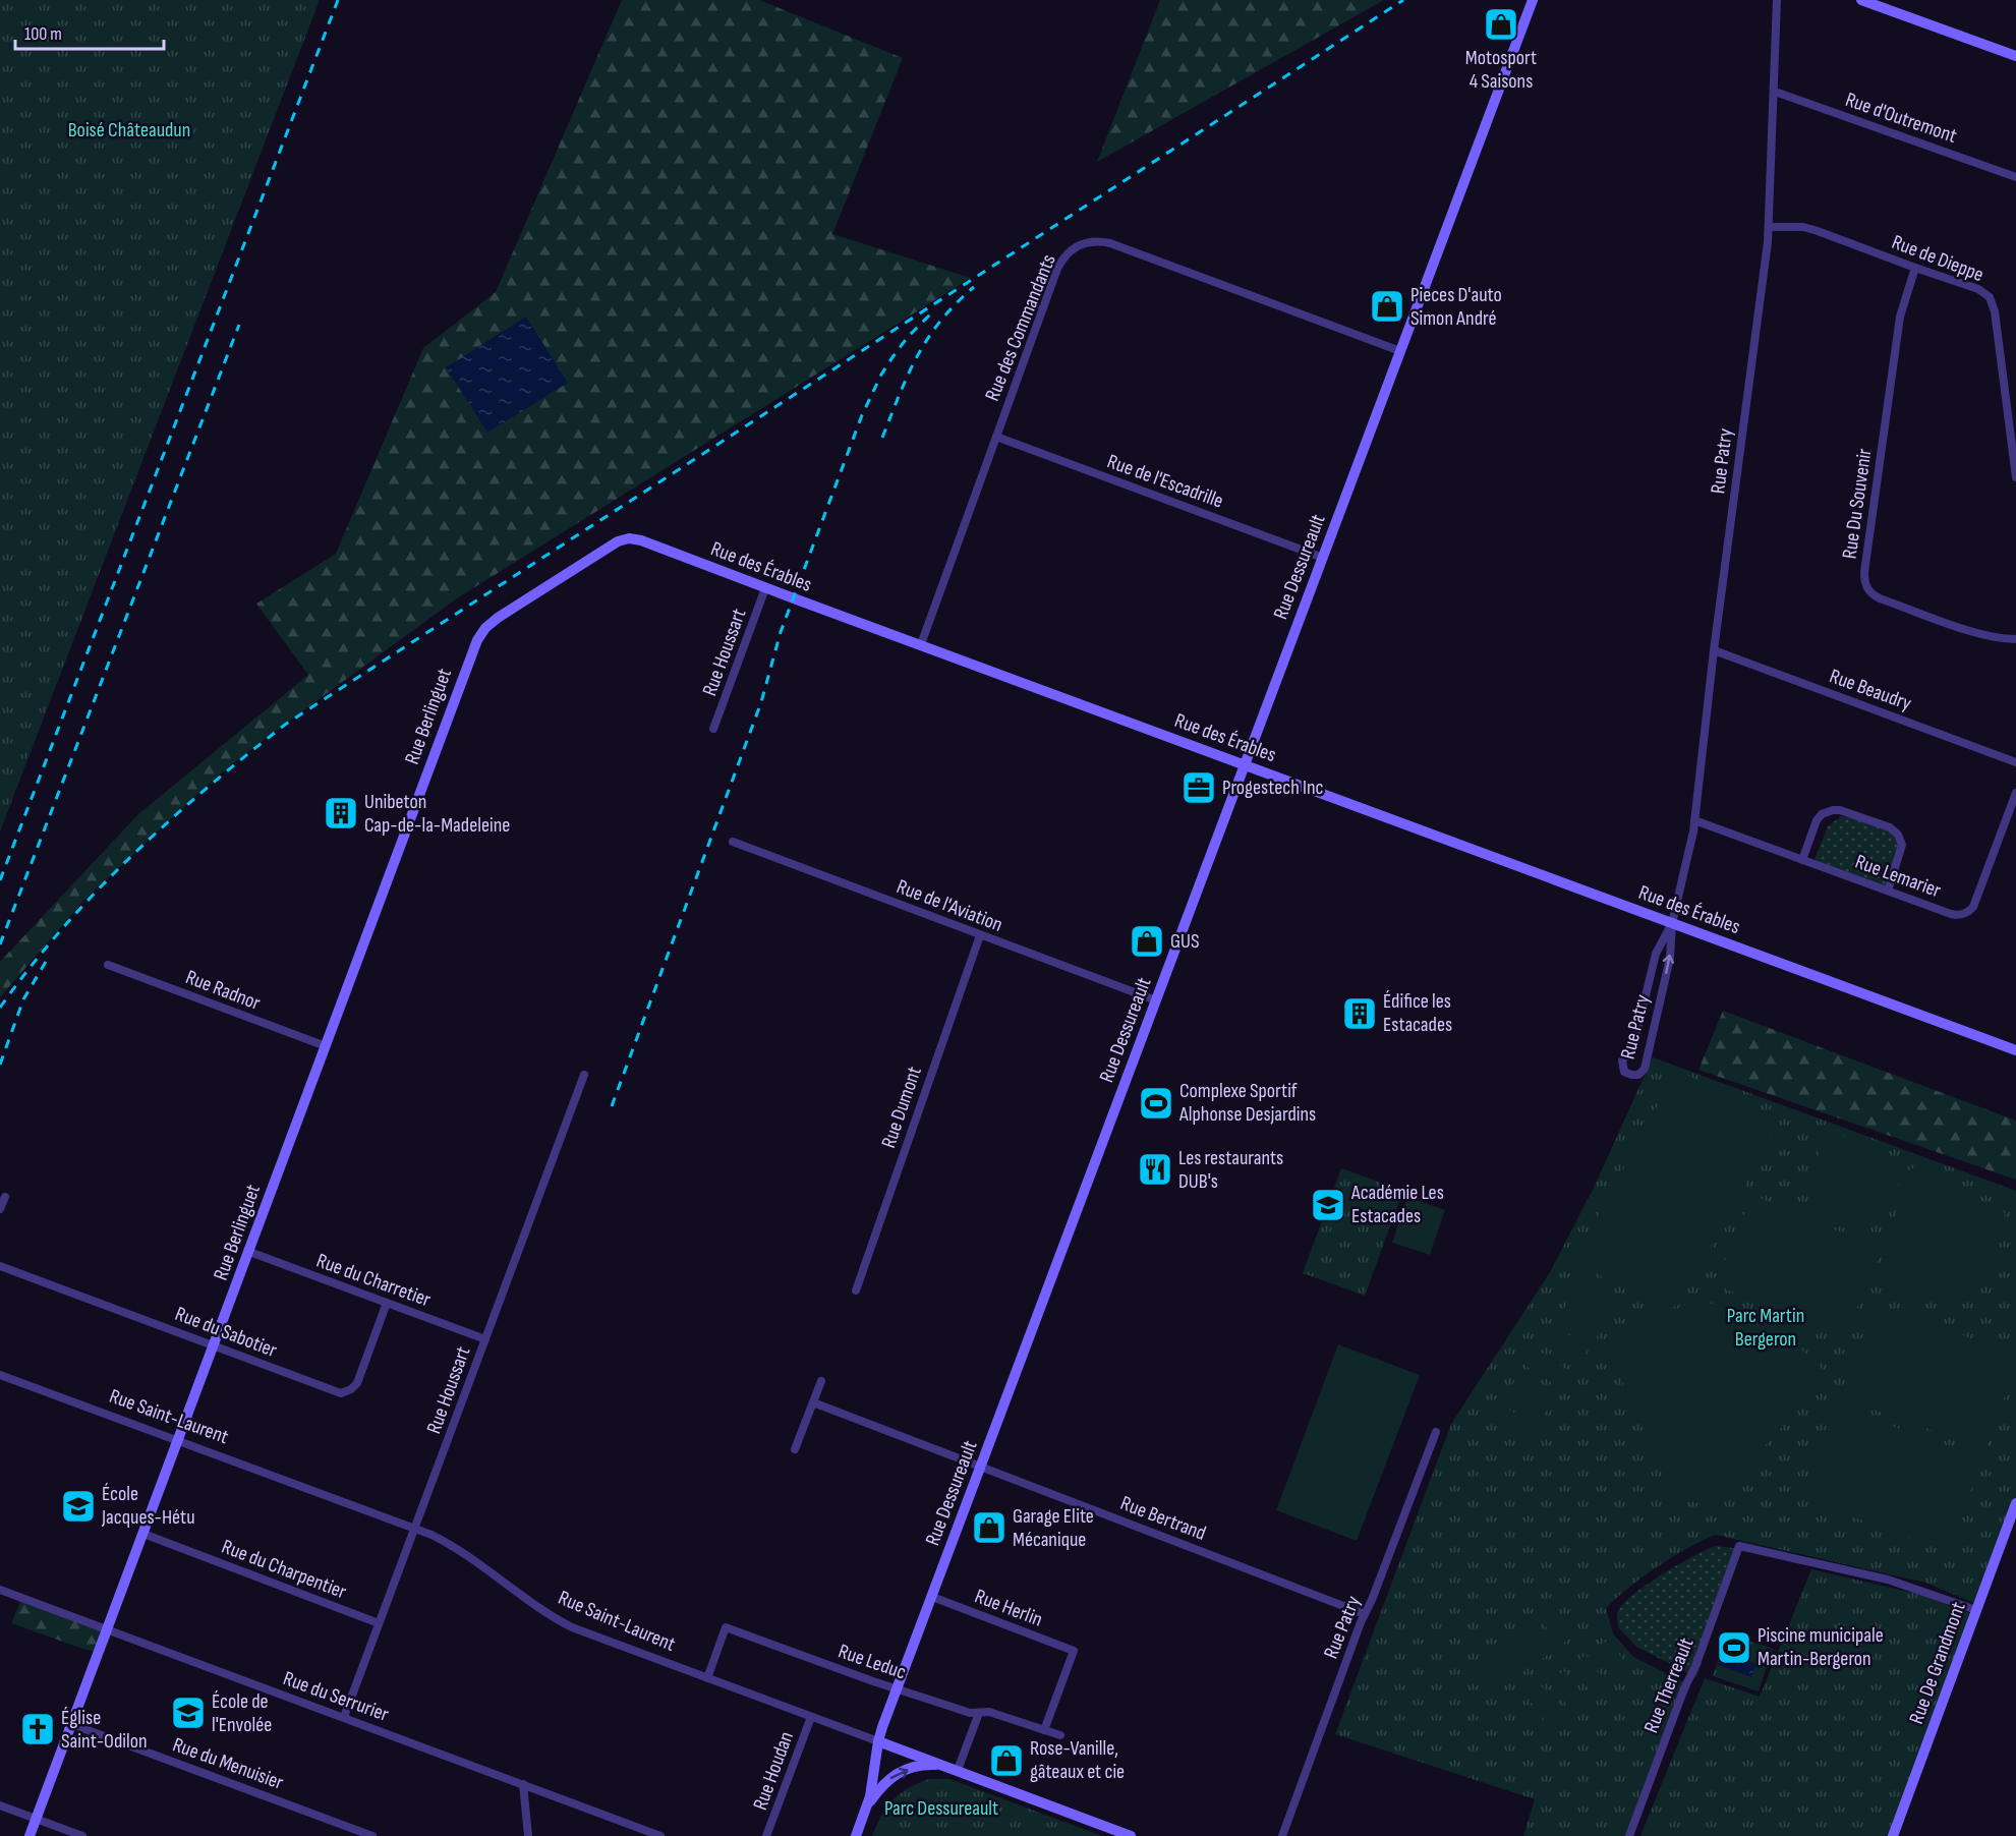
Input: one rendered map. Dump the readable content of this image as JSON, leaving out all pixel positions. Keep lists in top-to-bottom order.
{
  "streets": {
    "street": [
      "Rue d'Outremont",
      "Rue de Dieppe",
      "Rue des Commandants",
      "Rue Patry",
      "Rue de l'Escadrille",
      "Rue Du Souvenir",
      "Rue des Érables",
      "Rue Dessureault",
      "Rue Houssart",
      "Rue Beaudry",
      "Rue Berlinguet",
      "Rue Lemarier",
      "Rue de l'Aviation",
      "Rue Radnor",
      "Rue Dumont",
      "Rue du Charretier",
      "Rue du Sabotier",
      "Rue Saint-Laurent",
      "Rue Bertrand",
      "Rue du Charpentier",
      "Rue Herlin",
      "Rue Leduc",
      "Rue De Grandmont",
      "Rue Therreault",
      "Rue du Serrurier",
      "Rue du Menuisier",
      "Rue Houdan"
    ]
  },
  "crossings": [
    ["Rue d'Outremont", "Rue Patry"],
    ["Rue de Dieppe", "Rue Patry"],
    ["Rue de Dieppe", "Rue Du Souvenir"],
    ["Rue des Commandants", "Rue de l'Escadrille"],
    ["Rue des Commandants", "Rue des Érables"],
    ["Rue des Commandants", "Rue Dessureault"],
    ["Rue Patry", "Rue des Érables"],
    ["Rue Patry", "Rue Beaudry"],
    ["Rue Patry", "Rue Lemarier"],
    ["Rue Patry", "Rue Bertrand"],
    ["Rue de l'Escadrille", "Rue Dessureault"],
    ["Rue des Érables", "Rue Dessureault"],
    ["Rue des Érables", "Rue Houssart"],
    ["Rue des Érables", "Rue Berlinguet"],
    ["Rue Dessureault", "Rue de l'Aviation"],
    ["Rue Dessureault", "Rue Saint-Laurent"],
    ["Rue Dessureault", "Rue Bertrand"],
    ["Rue Dessureault", "Rue Herlin"],
    ["Rue Dessureault", "Rue Leduc"],
    ["Rue Houssart", "Rue du Charretier"],
    ["Rue Houssart", "Rue Saint-Laurent"],
    ["Rue Houssart", "Rue du Charpentier"],
    ["Rue Houssart", "Rue du Serrurier"],
    ["Rue Berlinguet", "Rue Radnor"],
    ["Rue Berlinguet", "Rue du Charretier"],
    ["Rue Berlinguet", "Rue du Sabotier"],
    ["Rue Berlinguet", "Rue Saint-Laurent"],
    ["Rue Berlinguet", "Rue du Charpentier"],
    ["Rue Berlinguet", "Rue du Serrurier"],
    ["Rue Berlinguet", "Rue du Menuisier"],
    ["Rue de l'Aviation", "Rue Dumont"],
    ["Rue du Charretier", "Rue du Sabotier"],
    ["Rue Saint-Laurent", "Rue Leduc"],
    ["Rue Saint-Laurent", "Rue Houdan"],
    ["Rue Herlin", "Rue Leduc"],
    ["Rue De Grandmont", "Rue Therreault"]
  ],
  "parks": ["Boisé Châteaudun", "Parc Martin Bergeron", "Parc Dessureault"],
  "places": {
    "shop": [
      "Motosport 4 Saisons",
      "Pieces D'auto Simon André",
      "GUS",
      "Garage Elite Mécanique",
      "Rose-Vanille, gâteaux et cie"
    ],
    "office": ["Progestech Inc"],
    "building": ["Unibeton Cap-de-la-Madeleine", "Édifice les Estacades"],
    "sports": ["Complexe Sportif Alphonse Desjardins", "Piscine municipale Martin-Bergeron"],
    "restaurant": ["Les restaurants DUB's"],
    "school or university": ["Académie Les Estacades", "École Jacques-Hétu", "École de l'Envolée"],
    "church": ["Église Saint-Odilon"]
  },
  "scale_bar": "100 m"
}
